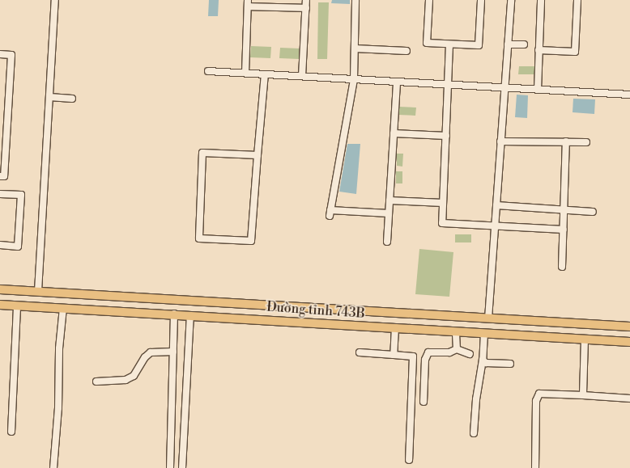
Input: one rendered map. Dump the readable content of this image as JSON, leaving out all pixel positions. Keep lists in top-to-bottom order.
{
  "streets": {
    "main road": ["Đường tỉnh 743B"]
  }
}
